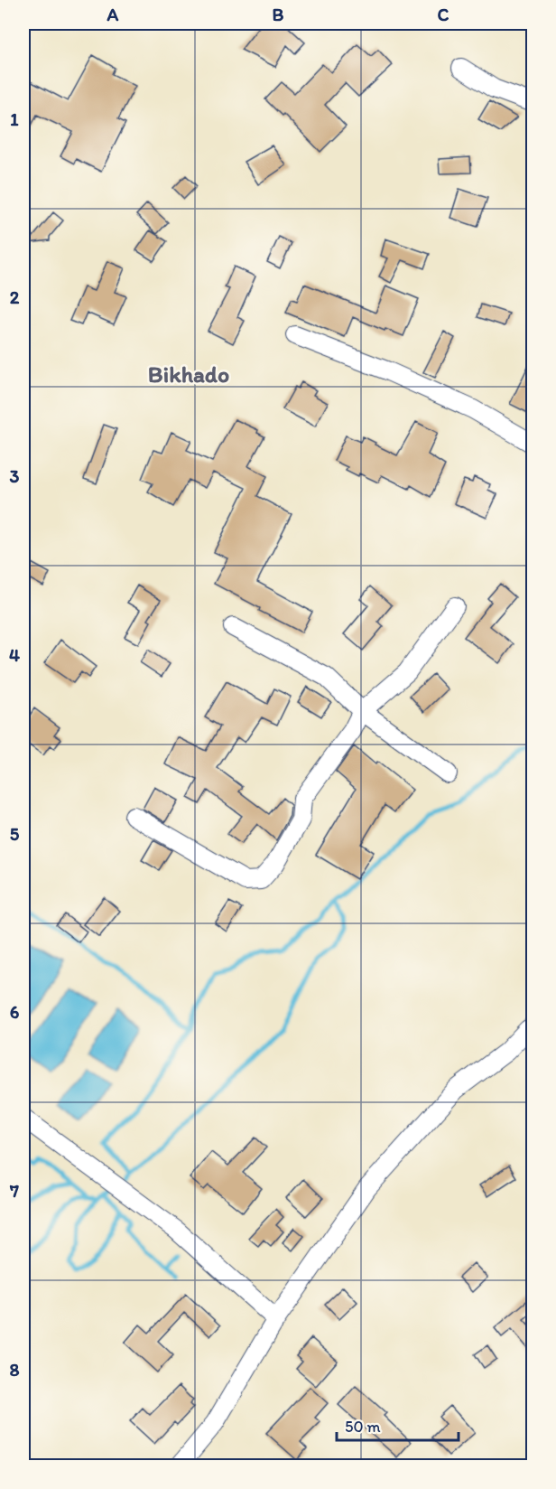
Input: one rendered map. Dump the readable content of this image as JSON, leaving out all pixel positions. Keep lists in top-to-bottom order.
{
  "districts": ["Bikhado"],
  "scale_bar": "50 m",
  "grid": {
    "columns": ["A", "B", "C"],
    "rows": [
      "1",
      "2",
      "3",
      "4",
      "5",
      "6",
      "7",
      "8"
    ]
  }
}
